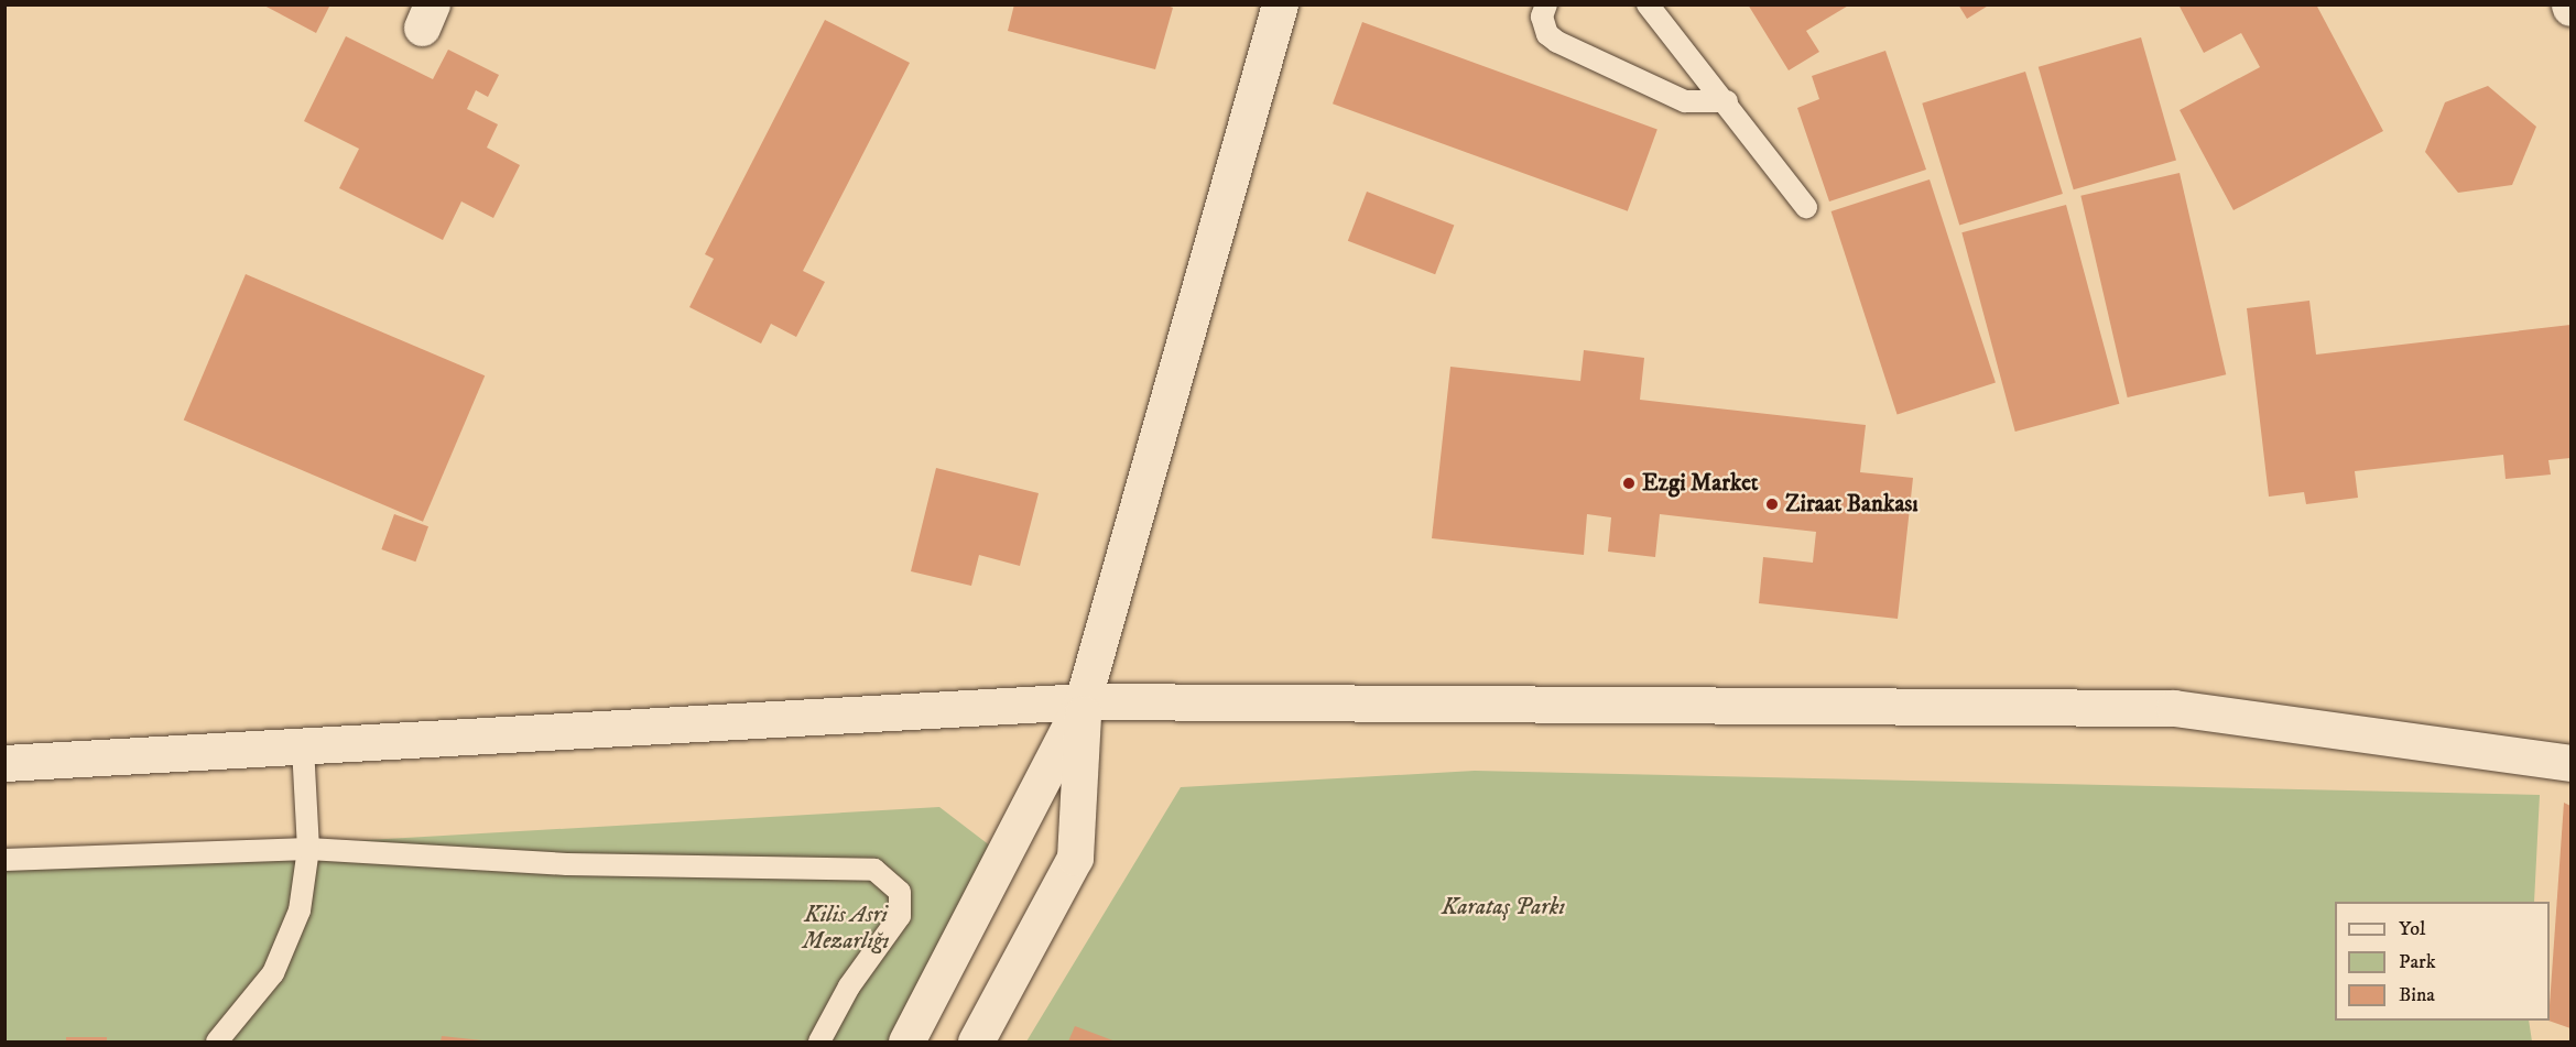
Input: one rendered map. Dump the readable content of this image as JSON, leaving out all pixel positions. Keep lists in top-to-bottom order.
{
  "parks": ["Karataş Parkı", "Kilis Asri Mezarlığı"],
  "places": ["Ezgi Market", "Ziraat Bankası"],
  "legend": ["Yol", "Park", "Bina"]
}
